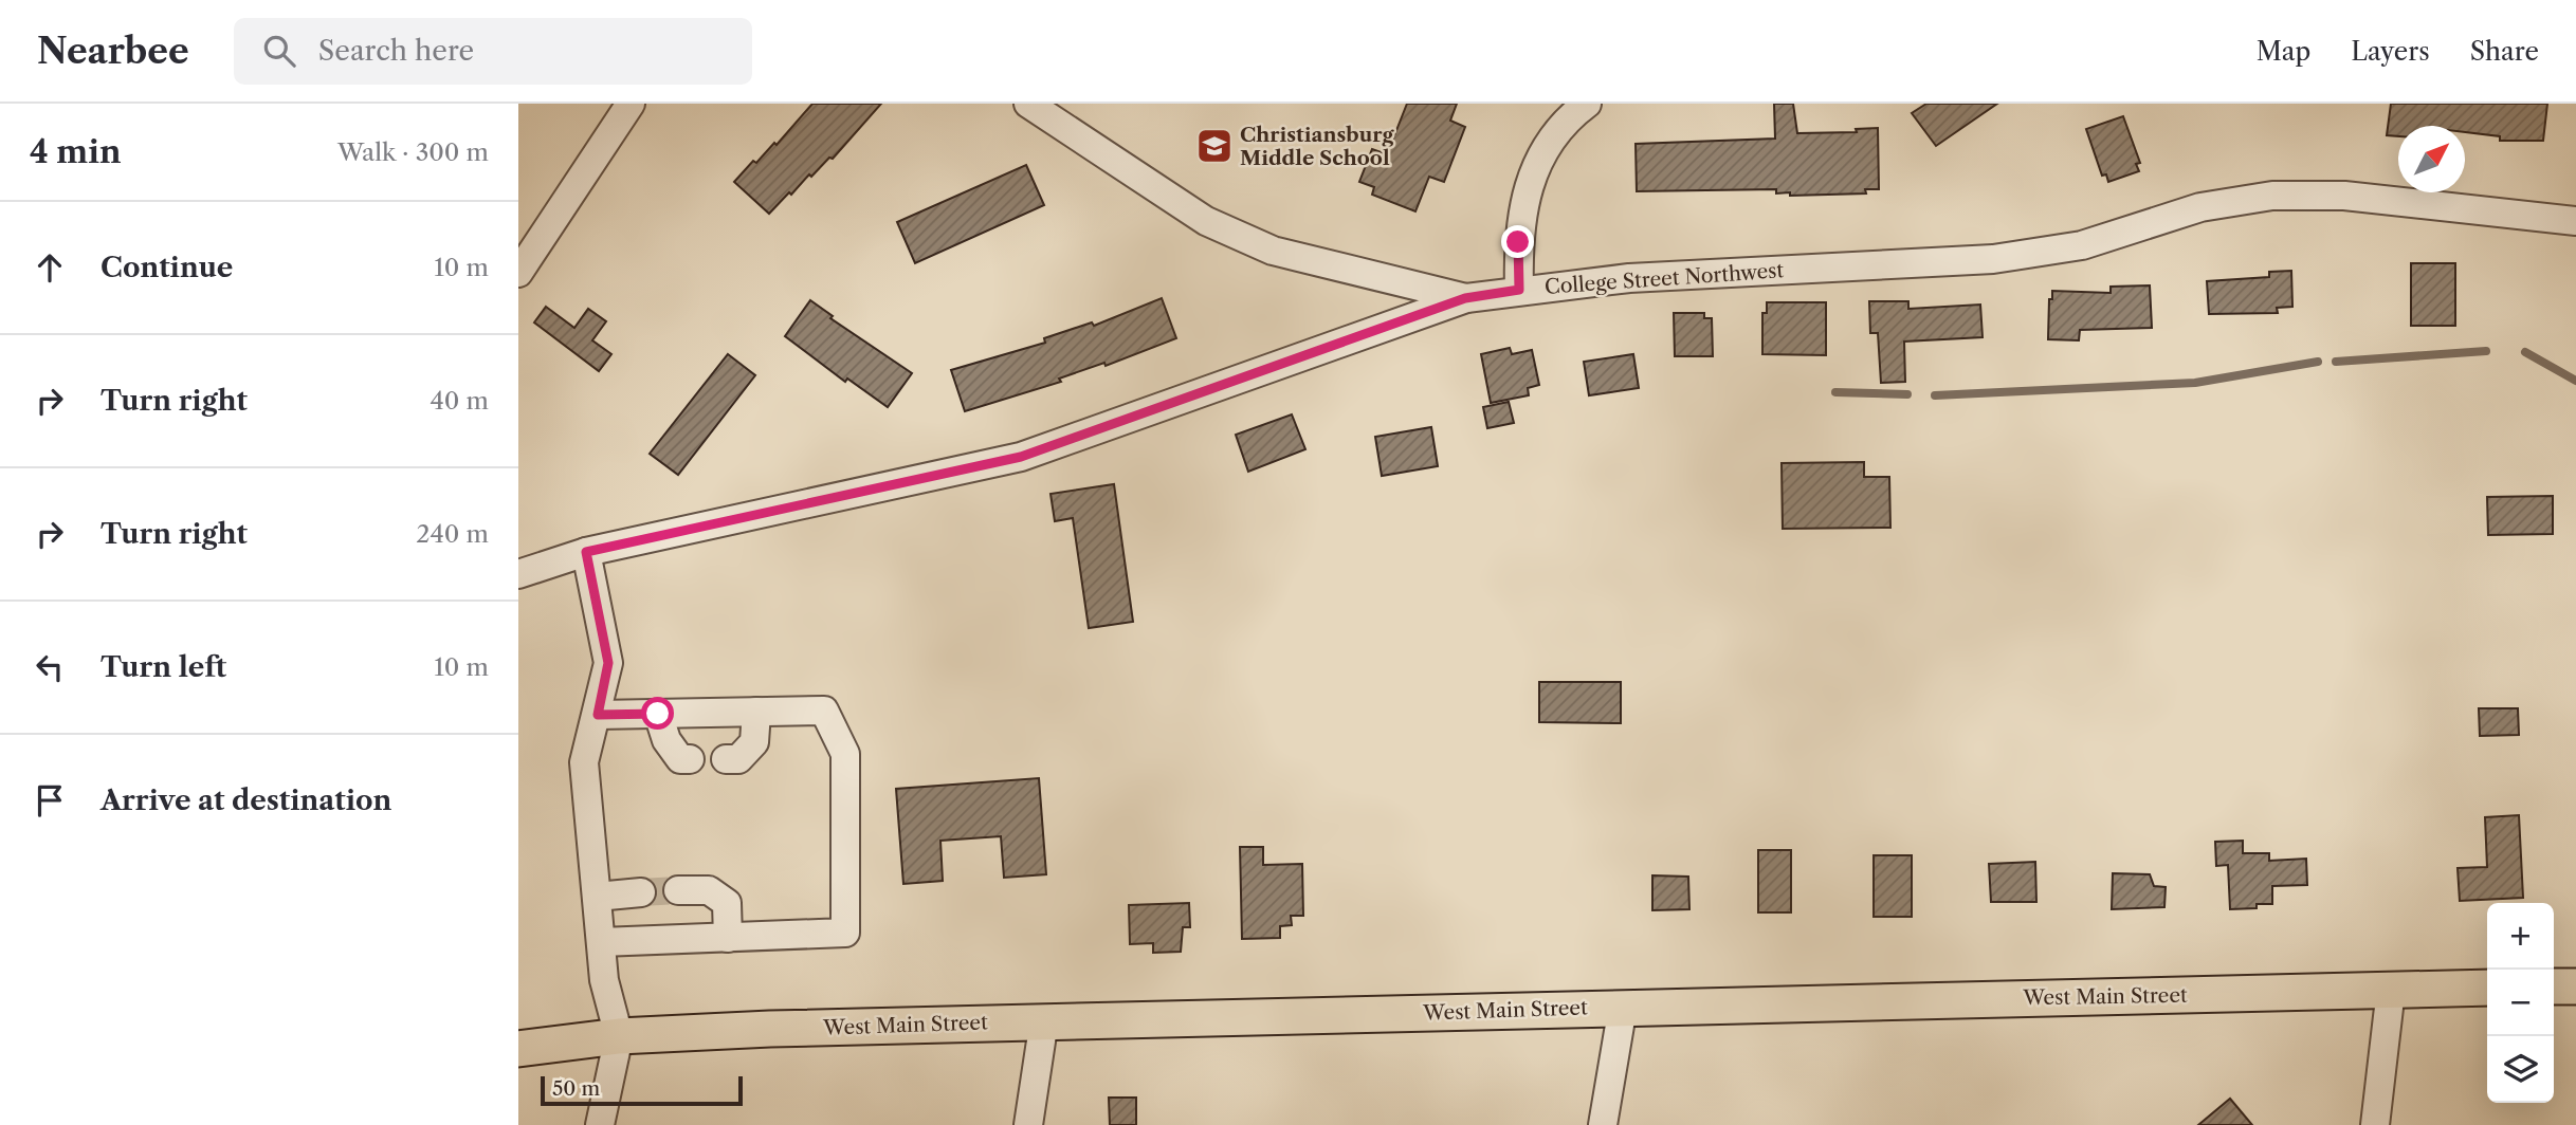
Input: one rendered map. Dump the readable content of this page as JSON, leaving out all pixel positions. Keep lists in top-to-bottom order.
{
  "streets": {
    "main road": ["West Main Street"],
    "street": ["College Street Northwest"]
  },
  "places": {
    "school or university": ["Christiansburg Middle School"]
  },
  "scale_bar": "50 m",
  "north": "top right",
  "page": {
    "header": "Nearbee",
    "search": "Search here",
    "nav": ["Map", "Layers", "Share"],
    "heading": ["4 min", "Walk · 300 m"],
    "list": [
      ["Continue", "10 m"],
      ["Turn right", "40 m"],
      ["Turn right", "240 m"],
      ["Turn left", "10 m"],
      "Arrive at destination"
    ],
    "map_buttons": ["+", "−"],
    "scale": "50 m"
  }
}
